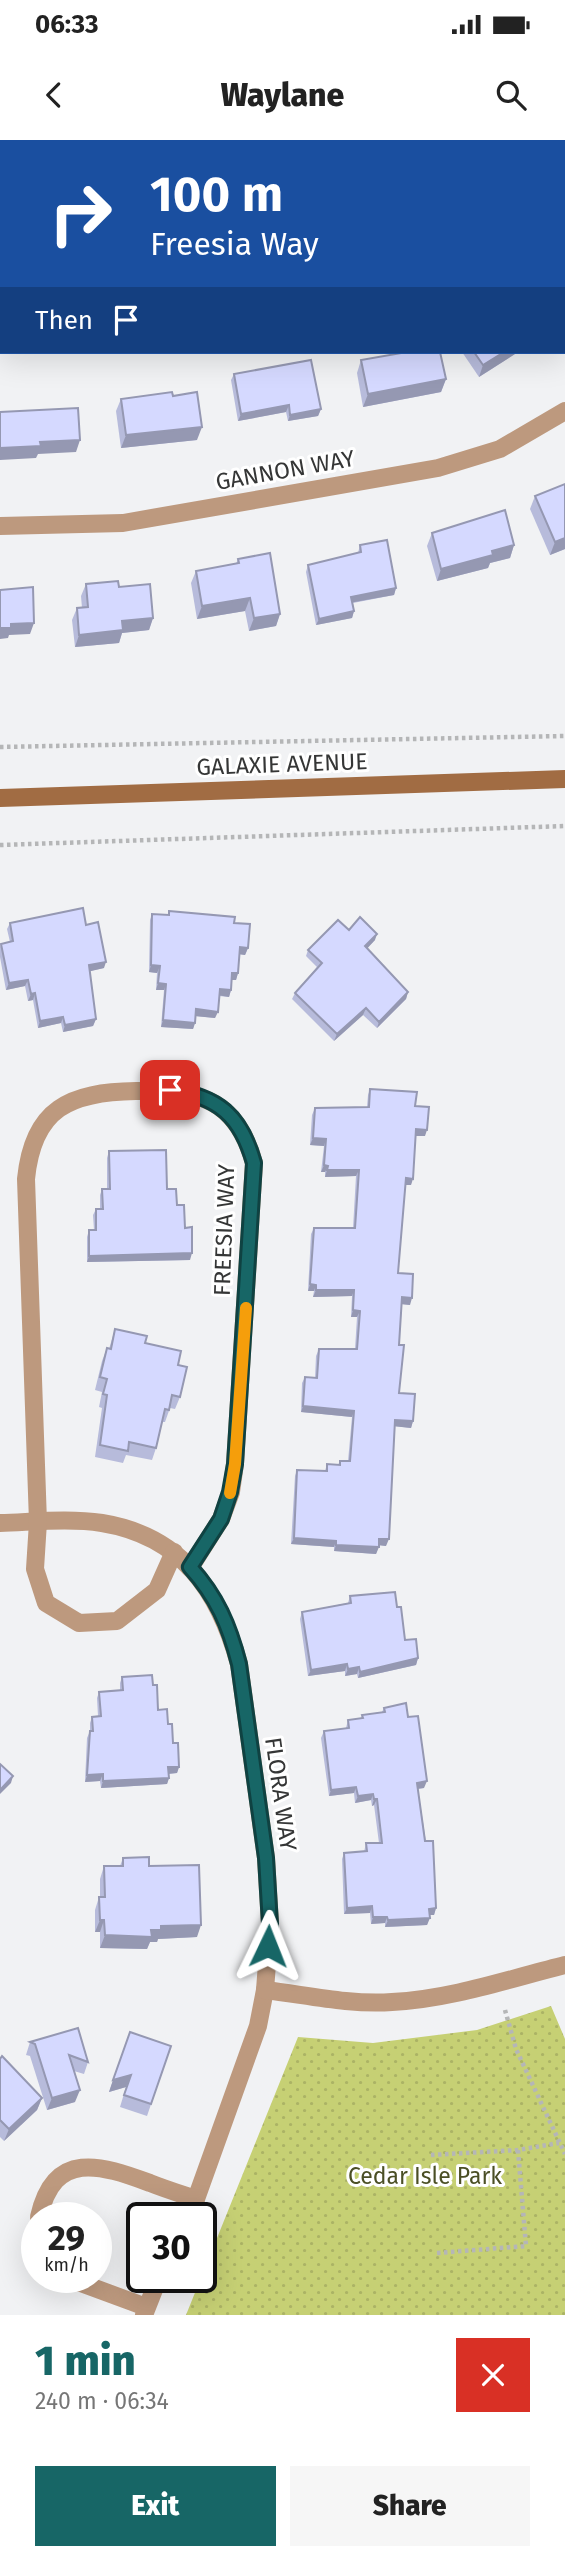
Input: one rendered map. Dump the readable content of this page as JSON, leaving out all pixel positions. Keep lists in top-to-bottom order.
{
  "streets": {
    "street": [
      "GANNON WAY",
      "GALAXIE AVENUE",
      "FREESIA WAY",
      "FLORA WAY"
    ]
  },
  "crossings": [
    ["FREESIA WAY", "FLORA WAY"]
  ],
  "parks": ["Cedar Isle Park"],
  "page": {
    "status": "06:33",
    "header": "Waylane",
    "turn": ["100 m", "Freesia Way"],
    "then": "Then",
    "speed": "29 km/h",
    "limit": "30",
    "heading": ["1 min", "240 m · 06:34"],
    "buttons": ["Exit", "Share"]
  }
}
